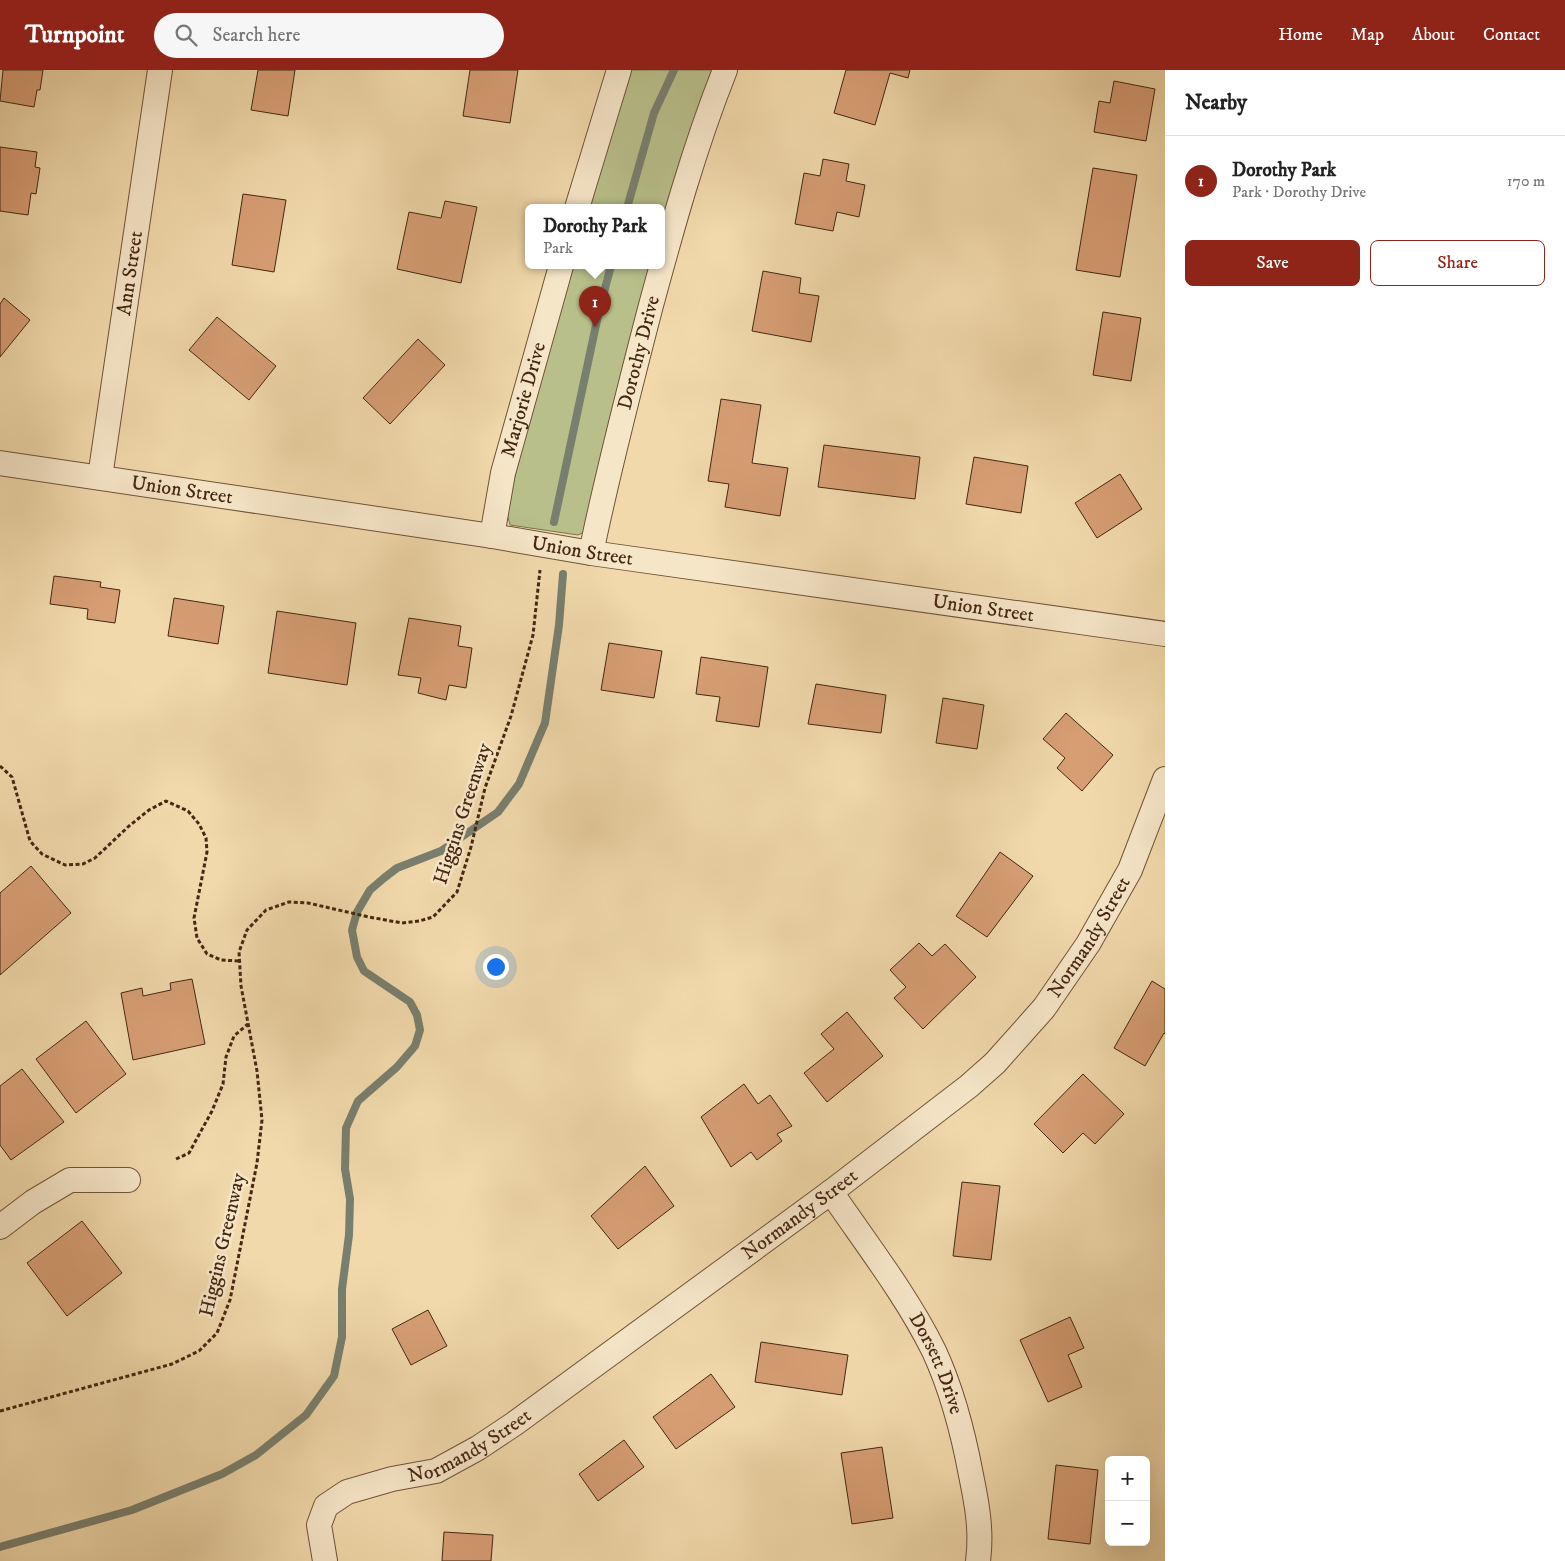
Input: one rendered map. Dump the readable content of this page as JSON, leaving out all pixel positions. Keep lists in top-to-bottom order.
{
  "streets": {
    "street": [
      "Ann Street",
      "Dorothy Drive",
      "Marjorie Drive",
      "Union Street",
      "Normandy Street",
      "Dorsett Drive"
    ],
    "path": ["Higgins Greenway"]
  },
  "crossings": [
    ["Ann Street", "Union Street"],
    ["Dorothy Drive", "Union Street"],
    ["Marjorie Drive", "Union Street"],
    ["Union Street", "Higgins Greenway"],
    ["Normandy Street", "Dorsett Drive"]
  ],
  "page": {
    "header": "Turnpoint",
    "search": "Search here",
    "nav": [
      "Home",
      "Map",
      "About",
      "Contact"
    ],
    "heading": "Nearby",
    "list": [
      {
        "mark": "1",
        "name": "Dorothy Park",
        "note": "Park · Dorothy Drive",
        "value": "170 m"
      }
    ],
    "popup": ["Dorothy Park", "Park"],
    "buttons": ["Save", "Share"],
    "pins": "1",
    "map_buttons": ["+", "−"]
  }
}
